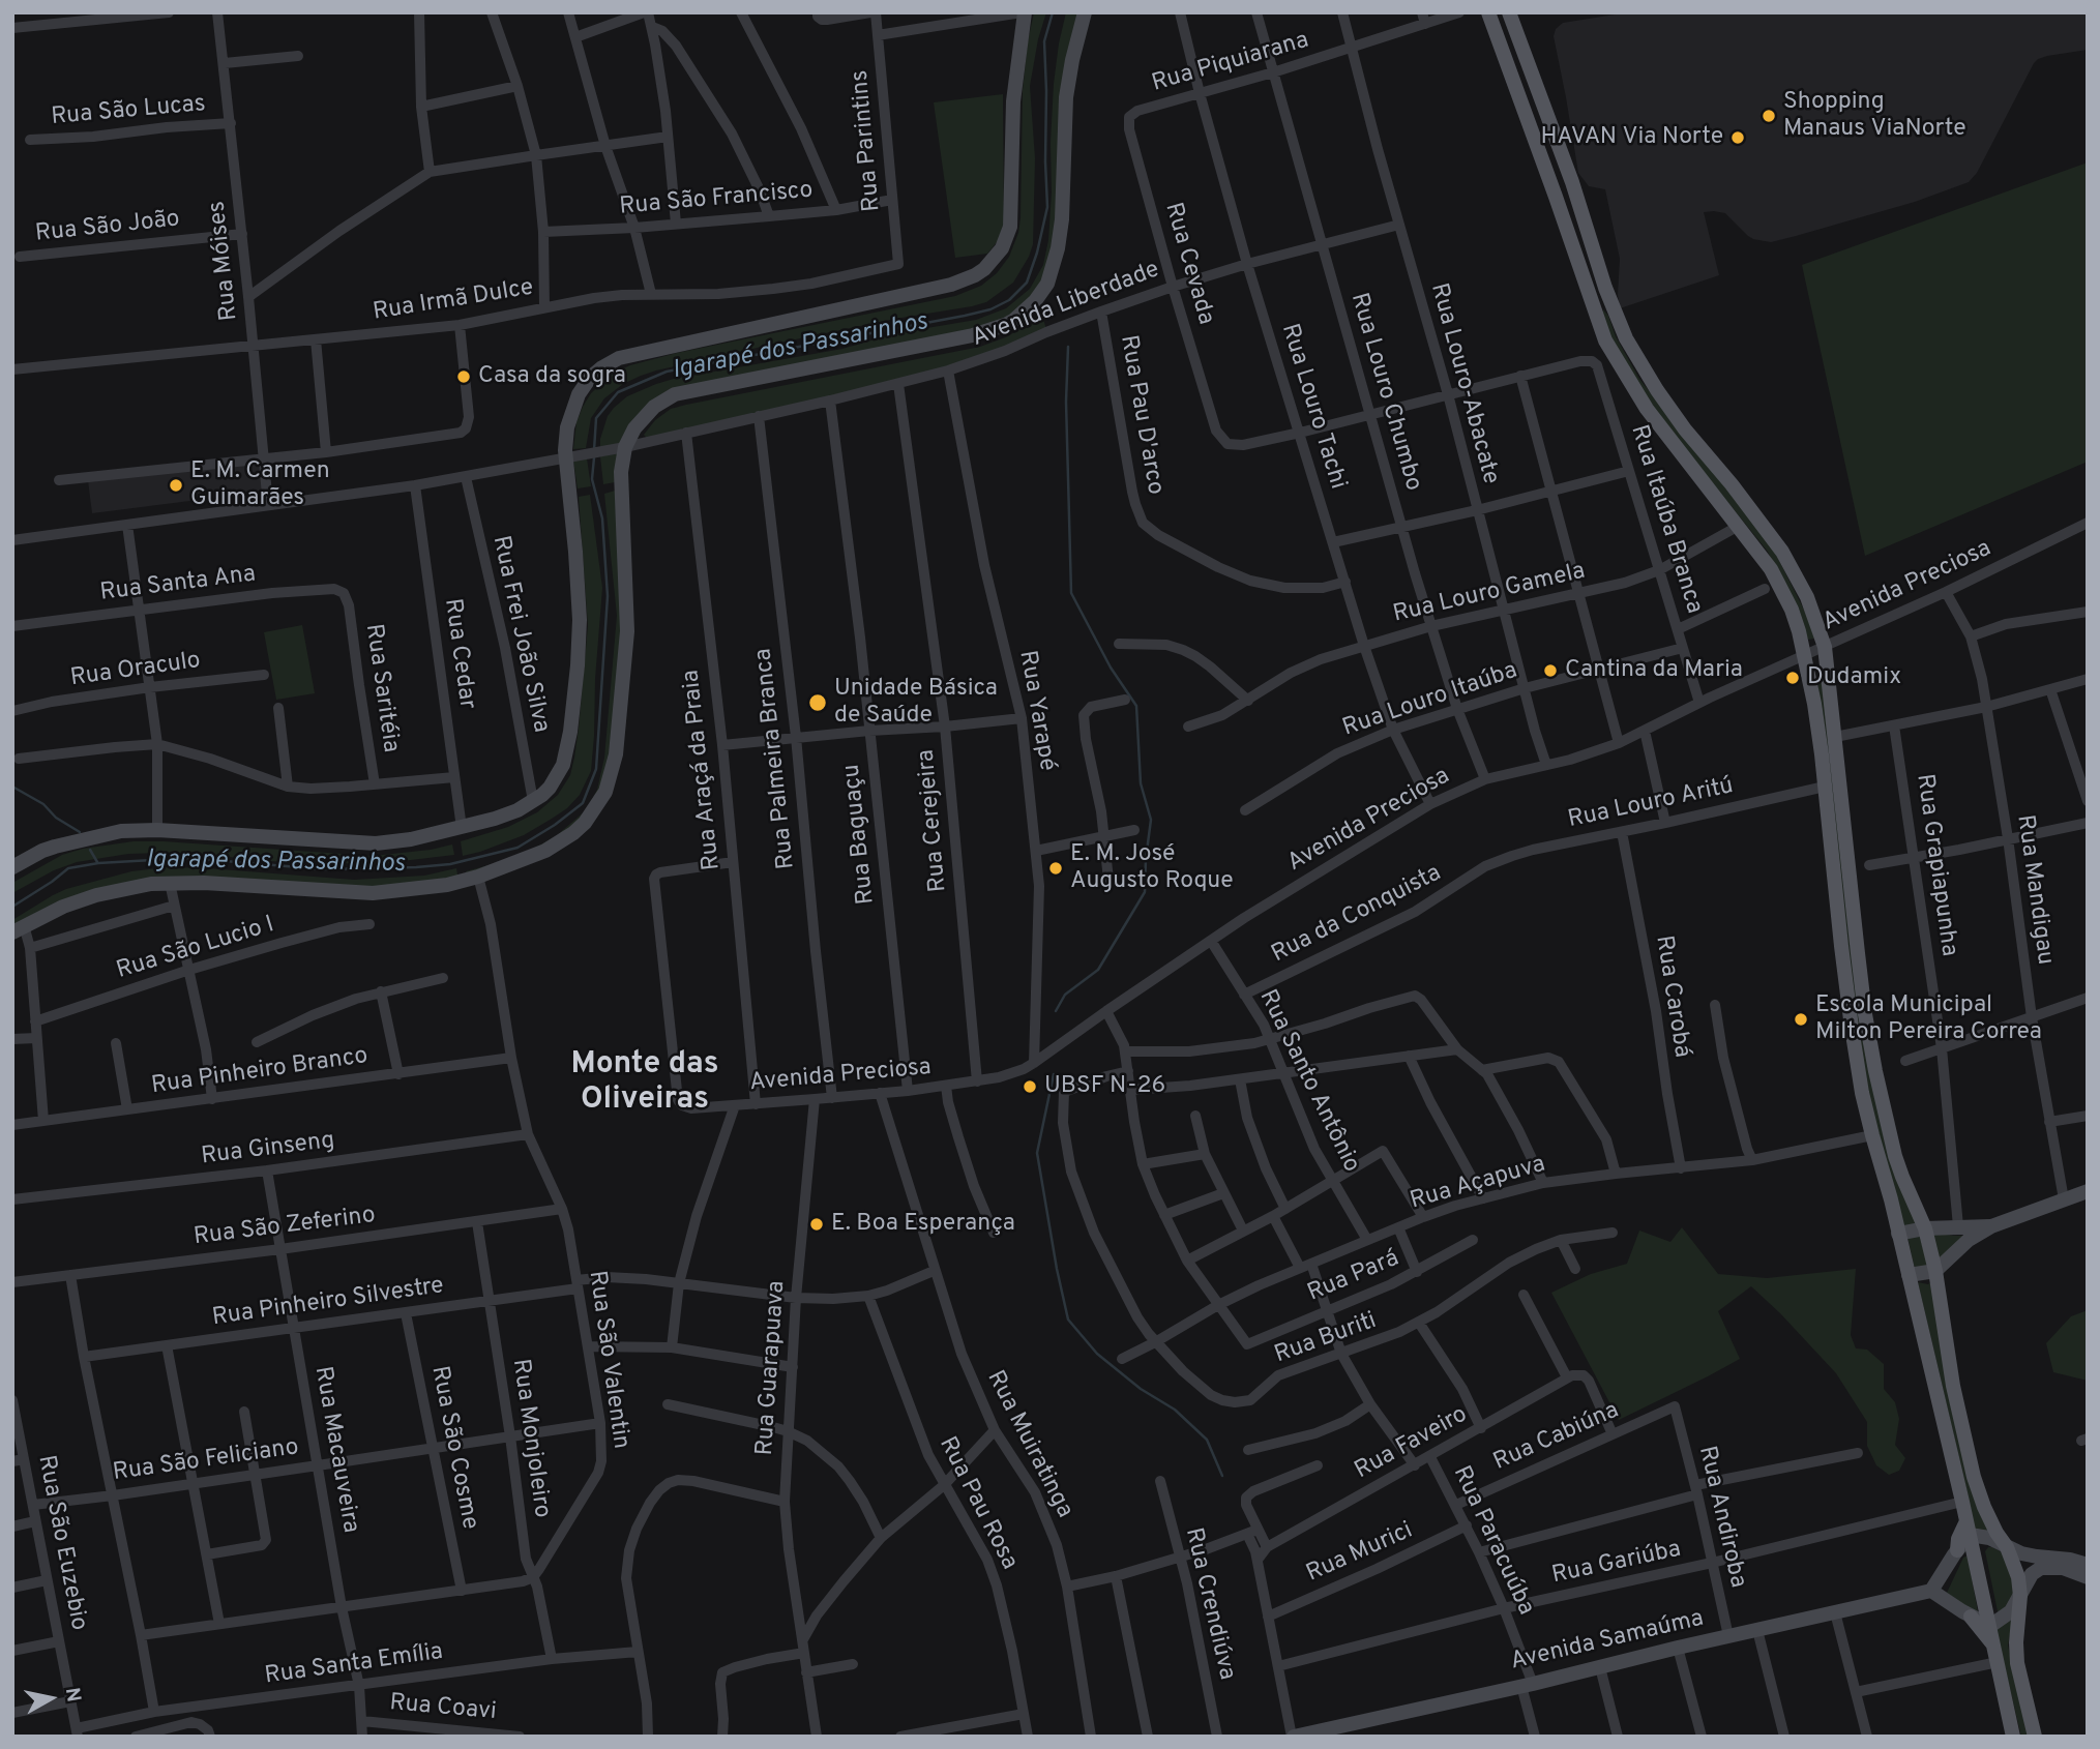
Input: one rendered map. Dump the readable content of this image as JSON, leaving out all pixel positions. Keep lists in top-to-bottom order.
{
  "streets": {
    "street": [
      "Rua Piquiarana",
      "Rua São Lucas",
      "Rua Parintins",
      "Rua São Francisco",
      "Rua São João",
      "Rua Móises",
      "Rua Cevada",
      "Rua Irmã Dulce",
      "Avenida Liberdade",
      "Rua Louro-Abacate",
      "Rua Louro Chumbo",
      "Rua Louro Tachi",
      "Rua Pau D'arco",
      "Rua Itaúba Branca",
      "Rua Santa Ana",
      "Avenida Preciosa",
      "Rua Louro Gamela",
      "Rua Frei João Silva",
      "Rua Cedar",
      "Rua Oraculo",
      "Rua Saritéia",
      "Rua Louro Itaúba",
      "Rua Yarapé",
      "Rua Palmeira Branca",
      "Rua Araçá da Praia",
      "Rua Louro Aritú",
      "Rua Cerejeira",
      "Rua Baguaçu",
      "Rua Grapiapunha",
      "Rua Mandigau",
      "Rua da Conquista",
      "Rua São Lucio I",
      "Rua Carobá",
      "Rua Pinheiro Branco",
      "Rua Santo Antônio",
      "Rua Ginseng",
      "Rua Açapuva",
      "Rua São Zeferino",
      "Rua Pará",
      "Rua Pinheiro Silvestre",
      "Rua Buriti",
      "Rua São Valentin",
      "Rua Guarapuava",
      "Rua Cabiúna",
      "Rua Monjoleiro",
      "Rua Faveiro",
      "Rua Muiratinga",
      "Rua São Cosme",
      "Rua Macauveira",
      "Rua São Feliciano",
      "Rua Pau Rosa",
      "Rua Andiroba",
      "Rua Paracuúba",
      "Rua São Euzebio",
      "Rua Murici",
      "Rua Gariúba",
      "Rua Crendiúva",
      "Avenida Samaúma",
      "Rua Santa Emília",
      "Rua Coavi"
    ]
  },
  "crossings": [
    ["Rua Piquiarana", "Rua Cevada"],
    ["Rua Piquiarana", "Rua Louro-Abacate"],
    ["Rua Piquiarana", "Rua Louro Chumbo"],
    ["Rua Piquiarana", "Rua Louro Tachi"],
    ["Rua São Lucas", "Rua Móises"],
    ["Rua Parintins", "Rua São Francisco"],
    ["Rua Parintins", "Rua Irmã Dulce"],
    ["Rua São João", "Rua Móises"],
    ["Rua Móises", "Rua Irmã Dulce"],
    ["Rua Móises", "Avenida Liberdade"],
    ["Rua Cevada", "Avenida Liberdade"],
    ["Rua Cevada", "Rua Louro Tachi"],
    ["Avenida Liberdade", "Rua Louro-Abacate"],
    ["Avenida Liberdade", "Rua Louro Chumbo"],
    ["Avenida Liberdade", "Rua Louro Tachi"],
    ["Avenida Liberdade", "Rua Pau D'arco"],
    ["Avenida Liberdade", "Rua Frei João Silva"],
    ["Avenida Liberdade", "Rua Cedar"],
    ["Avenida Liberdade", "Rua Yarapé"],
    ["Avenida Liberdade", "Rua Palmeira Branca"],
    ["Avenida Liberdade", "Rua Araçá da Praia"],
    ["Avenida Liberdade", "Rua Cerejeira"],
    ["Avenida Liberdade", "Rua Baguaçu"],
    ["Rua Louro-Abacate", "Avenida Preciosa"],
    ["Rua Louro-Abacate", "Rua Louro Gamela"],
    ["Rua Louro-Abacate", "Rua Louro Itaúba"],
    ["Rua Louro Chumbo", "Avenida Preciosa"],
    ["Rua Louro Chumbo", "Rua Louro Gamela"],
    ["Rua Louro Chumbo", "Rua Louro Itaúba"],
    ["Rua Louro Tachi", "Rua Pau D'arco"],
    ["Rua Louro Tachi", "Avenida Preciosa"],
    ["Rua Louro Tachi", "Rua Louro Gamela"],
    ["Rua Louro Tachi", "Rua Louro Itaúba"],
    ["Rua Itaúba Branca", "Avenida Preciosa"],
    ["Rua Itaúba Branca", "Rua Louro Gamela"],
    ["Rua Itaúba Branca", "Rua Louro Itaúba"],
    ["Rua Santa Ana", "Rua Saritéia"],
    ["Avenida Preciosa", "Rua Yarapé"],
    ["Avenida Preciosa", "Rua Palmeira Branca"],
    ["Avenida Preciosa", "Rua Araçá da Praia"],
    ["Avenida Preciosa", "Rua Cerejeira"],
    ["Avenida Preciosa", "Rua Baguaçu"],
    ["Avenida Preciosa", "Rua Mandigau"],
    ["Avenida Preciosa", "Rua Santo Antônio"],
    ["Avenida Preciosa", "Rua Guarapuava"],
    ["Avenida Preciosa", "Rua Muiratinga"],
    ["Rua Louro Aritú", "Rua da Conquista"],
    ["Rua Louro Aritú", "Rua Carobá"],
    ["Rua da Conquista", "Rua Santo Antônio"],
    ["Rua Carobá", "Rua Açapuva"],
    ["Rua Pinheiro Branco", "Rua São Valentin"],
    ["Rua Santo Antônio", "Rua Açapuva"],
    ["Rua Ginseng", "Rua São Valentin"],
    ["Rua Ginseng", "Rua Macauveira"],
    ["Rua Açapuva", "Rua Pará"],
    ["Rua Açapuva", "Rua Buriti"],
    ["Rua São Zeferino", "Rua São Valentin"],
    ["Rua São Zeferino", "Rua Monjoleiro"],
    ["Rua São Zeferino", "Rua Macauveira"],
    ["Rua Pinheiro Silvestre", "Rua São Valentin"],
    ["Rua Pinheiro Silvestre", "Rua Guarapuava"],
    ["Rua Pinheiro Silvestre", "Rua Monjoleiro"],
    ["Rua Pinheiro Silvestre", "Rua Muiratinga"],
    ["Rua Pinheiro Silvestre", "Rua São Cosme"],
    ["Rua Pinheiro Silvestre", "Rua Macauveira"],
    ["Rua Pinheiro Silvestre", "Rua Pau Rosa"],
    ["Rua São Valentin", "Rua Monjoleiro"],
    ["Rua São Valentin", "Rua São Feliciano"],
    ["Rua Cabiúna", "Rua Andiroba"],
    ["Rua Cabiúna", "Rua Paracuúba"],
    ["Rua Monjoleiro", "Rua São Feliciano"],
    ["Rua Monjoleiro", "Rua Santa Emília"],
    ["Rua Faveiro", "Rua Paracuúba"],
    ["Rua São Cosme", "Rua São Feliciano"],
    ["Rua Macauveira", "Rua São Feliciano"],
    ["Rua Macauveira", "Rua Santa Emília"],
    ["Rua Macauveira", "Rua Coavi"],
    ["Rua São Feliciano", "Rua São Euzebio"],
    ["Rua Andiroba", "Rua Gariúba"],
    ["Rua Andiroba", "Avenida Samaúma"],
    ["Rua Paracuúba", "Rua Murici"],
    ["Rua Paracuúba", "Rua Gariúba"],
    ["Rua Paracuúba", "Avenida Samaúma"],
    ["Rua São Euzebio", "Rua Santa Emília"]
  ],
  "districts": ["Monte das Oliveiras"],
  "water": ["Igarapé dos Passarinhos"],
  "places": [
    "Shopping Manaus ViaNorte",
    "HAVAN Via Norte",
    "Casa da sogra",
    "E. M. Carmen Guimarães",
    "Cantina da Maria",
    "Dudamix",
    "Unidade Básica de Saúde",
    "E. M. José Augusto Roque",
    "Escola Municipal Milton Pereira Correa",
    "UBSF N-26",
    "E. Boa Esperança"
  ],
  "north": "right"
}
